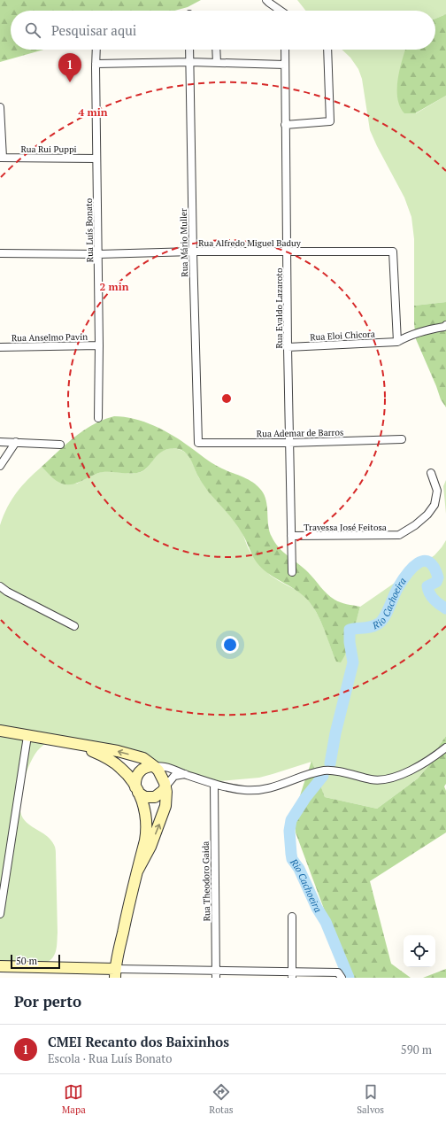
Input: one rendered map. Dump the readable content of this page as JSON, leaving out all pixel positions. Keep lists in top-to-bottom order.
{
  "streets": {
    "street": [
      "Rua Rui Puppi",
      "Rua Luís Bonato",
      "Rua Mário Muller",
      "Rua Alfredo Miguel Baduy",
      "Rua Evaldo Lazaroto",
      "Rua Eloi Chicora",
      "Rua Anselmo Pavin",
      "Rua Ademar de Barros",
      "Travessa José Feitosa",
      "Rua Theodoro Gaida"
    ]
  },
  "crossings": [
    ["Rua Rui Puppi", "Rua Luís Bonato"],
    ["Rua Luís Bonato", "Rua Alfredo Miguel Baduy"],
    ["Rua Luís Bonato", "Rua Anselmo Pavin"],
    ["Rua Mário Muller", "Rua Alfredo Miguel Baduy"],
    ["Rua Mário Muller", "Rua Ademar de Barros"],
    ["Rua Alfredo Miguel Baduy", "Rua Evaldo Lazaroto"],
    ["Rua Alfredo Miguel Baduy", "Rua Eloi Chicora"],
    ["Rua Evaldo Lazaroto", "Rua Eloi Chicora"],
    ["Rua Evaldo Lazaroto", "Rua Ademar de Barros"],
    ["Rua Evaldo Lazaroto", "Travessa José Feitosa"]
  ],
  "water": ["Rio Cachoeira"],
  "scale_bar": "50 m",
  "page": {
    "search": "Pesquisar aqui",
    "pins": "1",
    "scale": "50 m",
    "heading": "Por perto",
    "list": [
      {
        "mark": "1",
        "name": "CMEI Recanto dos Baixinhos",
        "note": "Escola · Rua Luís Bonato",
        "value": "590 m"
      }
    ],
    "nav": ["Mapa", "Rotas", "Salvos"]
  },
  "rings": ["4 min", "2 min"]
}
